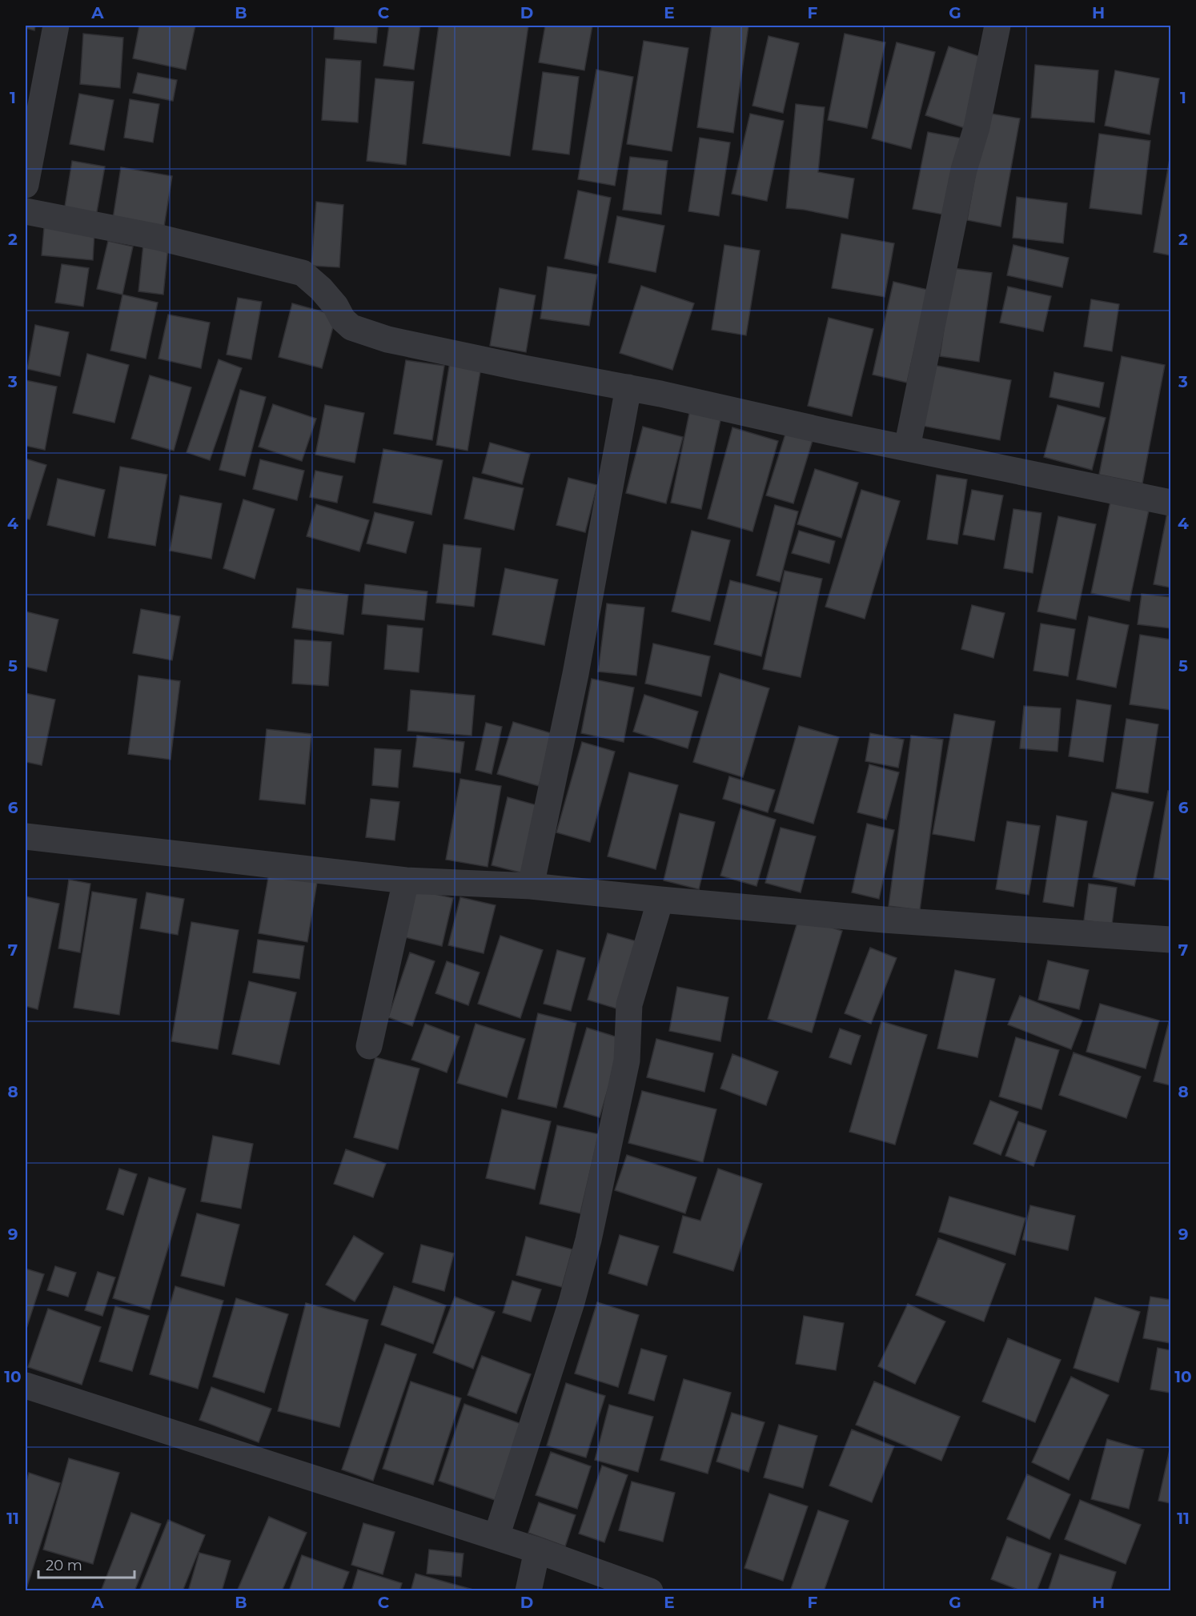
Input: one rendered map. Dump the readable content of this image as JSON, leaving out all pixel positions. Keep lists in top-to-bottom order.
{
  "scale_bar": "20 m",
  "grid": {
    "columns": [
      "A",
      "B",
      "C",
      "D",
      "E",
      "F",
      "G",
      "H"
    ],
    "rows": [
      "1",
      "2",
      "3",
      "4",
      "5",
      "6",
      "7",
      "8",
      "9",
      "10",
      "11"
    ]
  }
}
